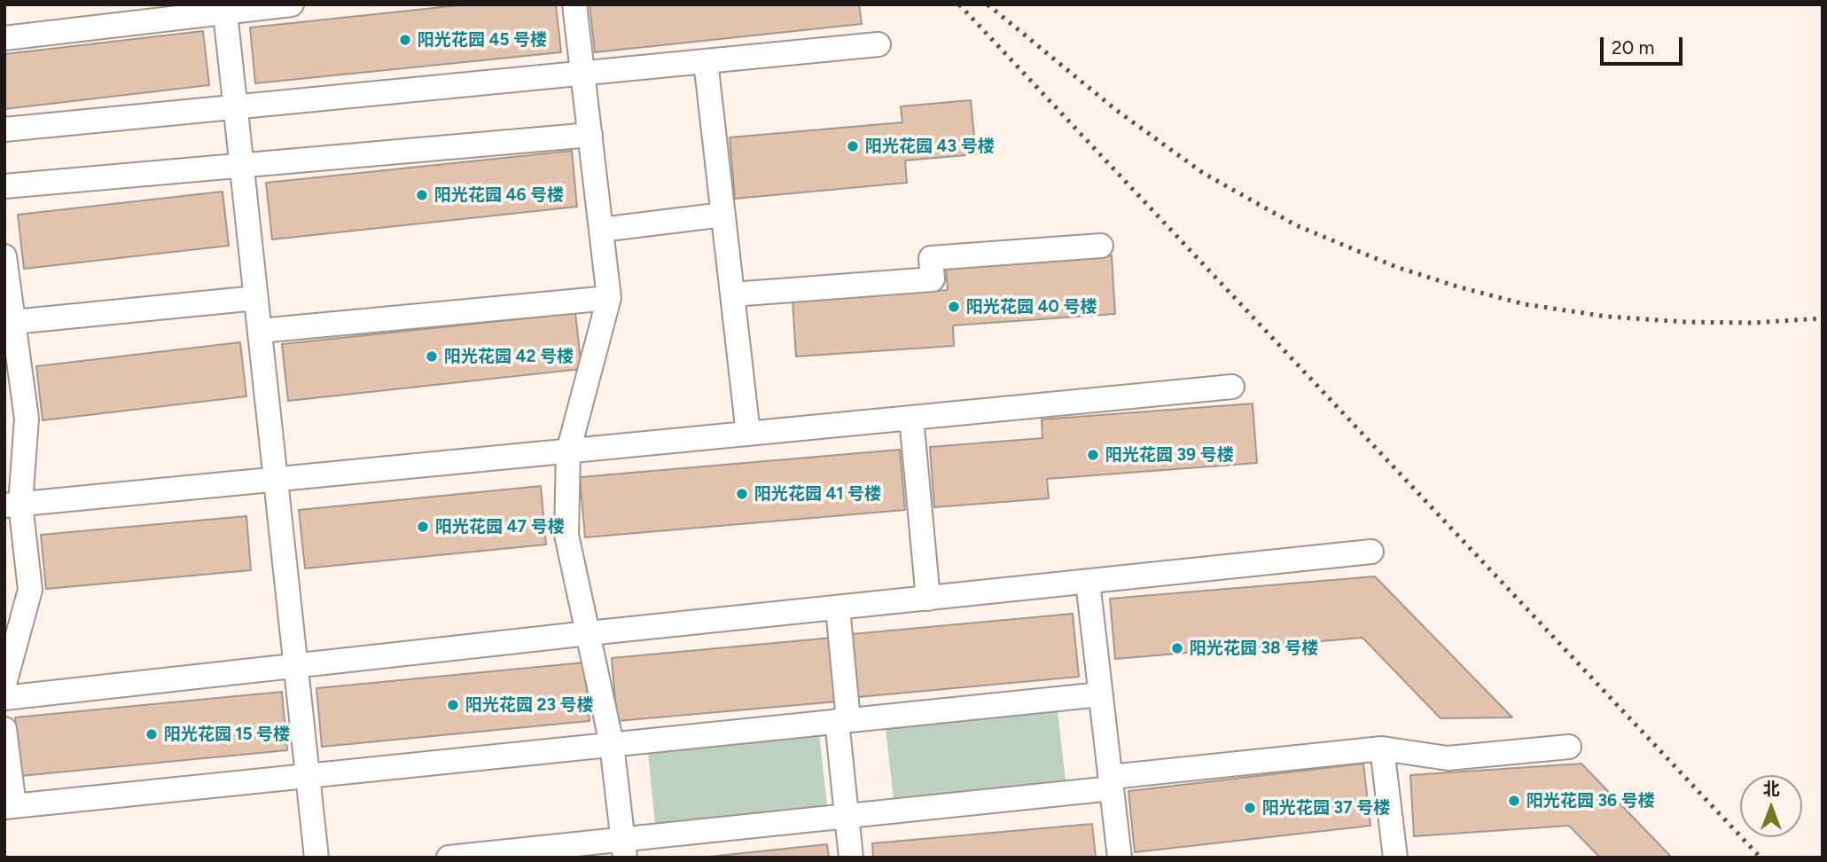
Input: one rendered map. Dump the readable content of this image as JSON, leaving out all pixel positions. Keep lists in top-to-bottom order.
{
  "places": [
    "阳光花园 45 号楼",
    "阳光花园 43 号楼",
    "阳光花园 46 号楼",
    "阳光花园 40 号楼",
    "阳光花园 42 号楼",
    "阳光花园 39 号楼",
    "阳光花园 41 号楼",
    "阳光花园 47 号楼",
    "阳光花园 38 号楼",
    "阳光花园 23 号楼",
    "阳光花园 15 号楼",
    "阳光花园 36 号楼",
    "阳光花园 37 号楼"
  ],
  "scale_bar": "20 m",
  "north": "top"
}
